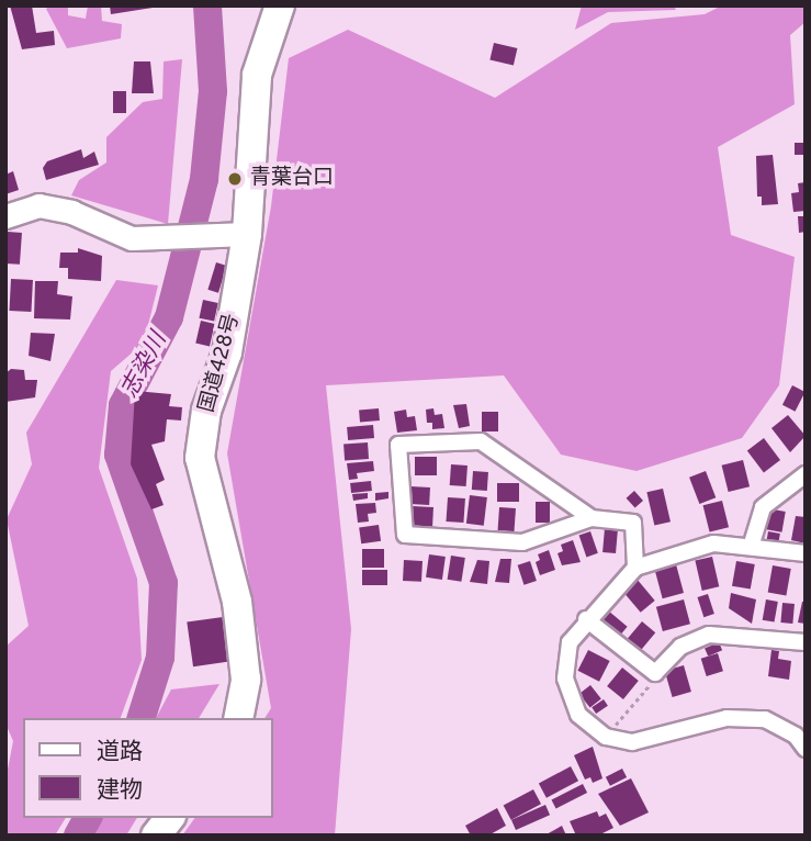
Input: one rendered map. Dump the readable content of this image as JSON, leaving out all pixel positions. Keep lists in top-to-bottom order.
{
  "streets": {
    "highway": ["国道428号"]
  },
  "water": ["志染川"],
  "places": ["青葉台口"],
  "legend": ["道路", "建物"]
}
